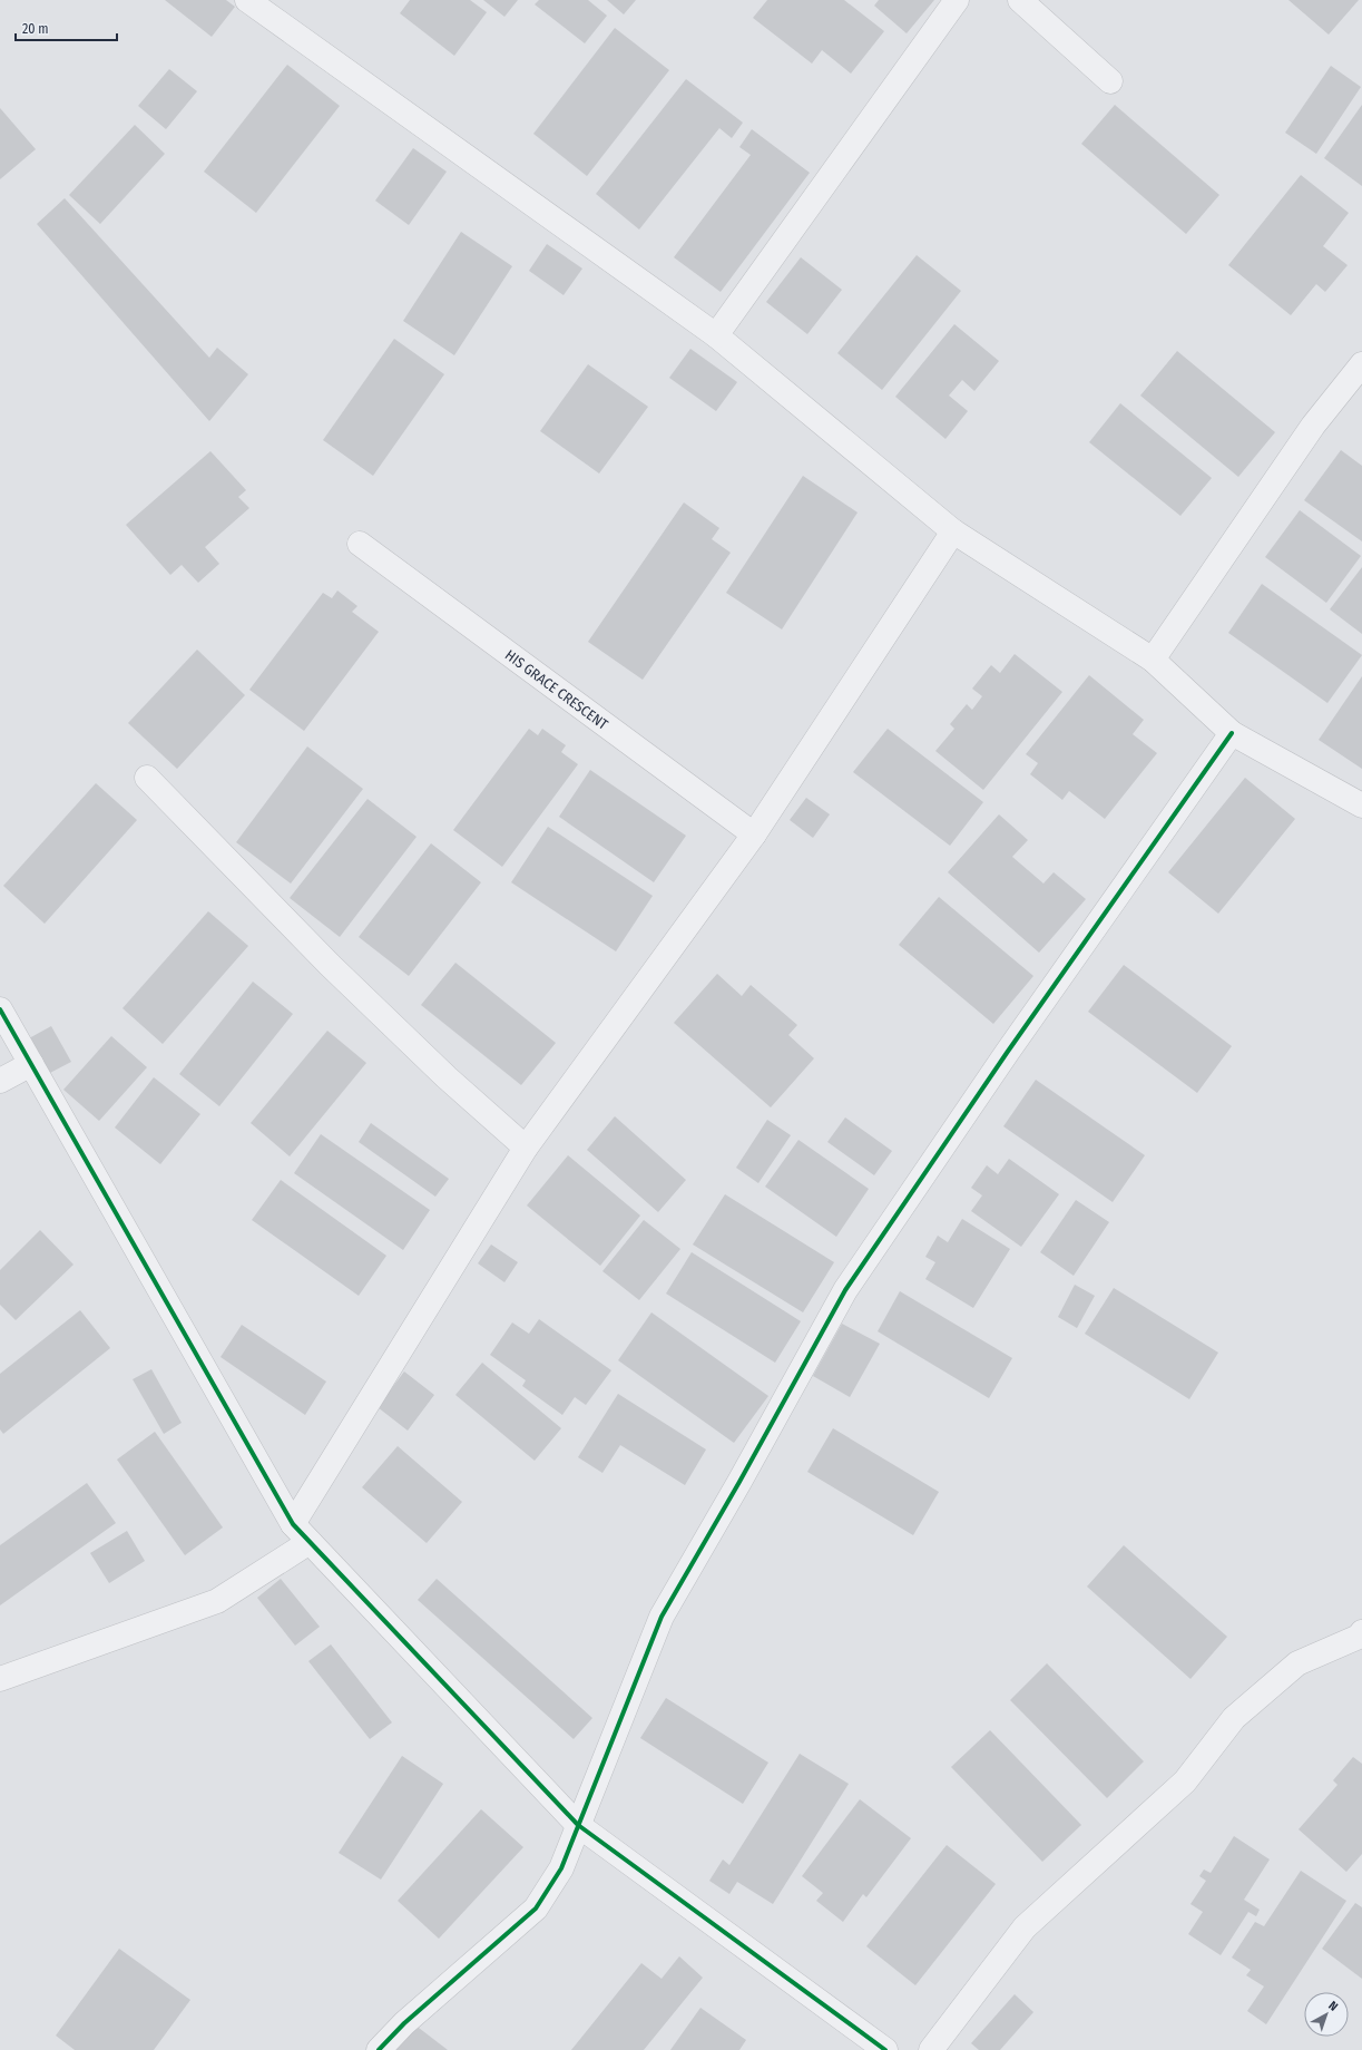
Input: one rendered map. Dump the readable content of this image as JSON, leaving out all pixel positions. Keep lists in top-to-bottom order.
{
  "streets": {
    "street": ["HIS GRACE CRESCENT"]
  },
  "scale_bar": "20 m",
  "north": "top right"
}
